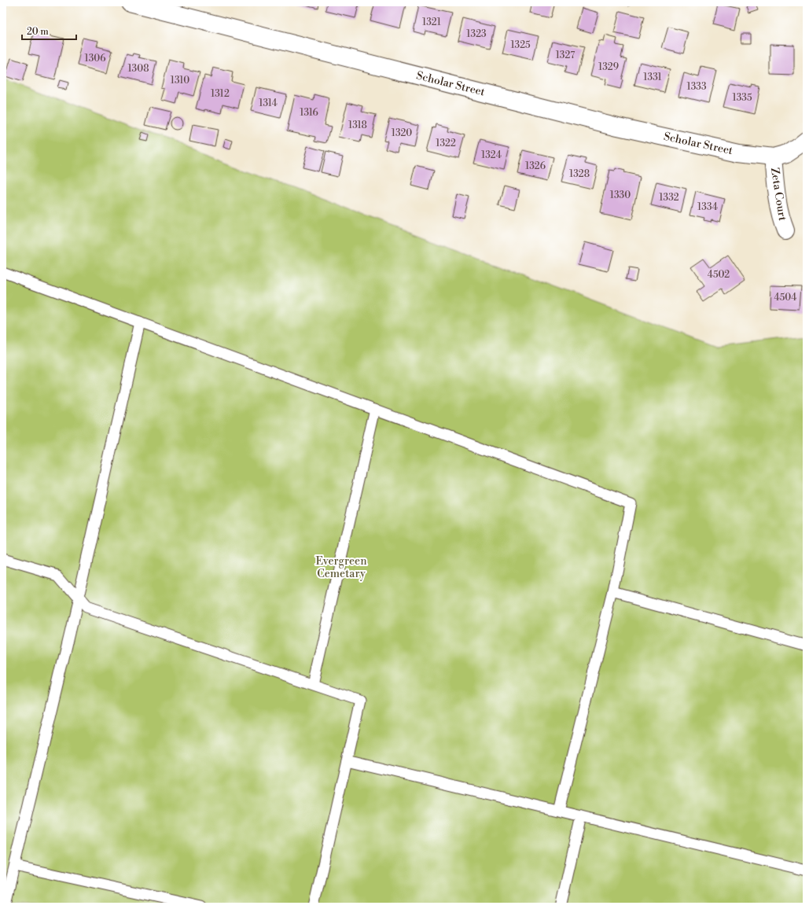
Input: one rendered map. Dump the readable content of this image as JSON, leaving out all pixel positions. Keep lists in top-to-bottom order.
{
  "streets": {
    "street": ["Scholar Street", "Zeta Court"]
  },
  "crossings": [
    ["Scholar Street", "Zeta Court"]
  ],
  "parks": ["Evergreen Cemetary"],
  "house_numbers": [
    "1321",
    "1323",
    "1325",
    "1327",
    "1306",
    "1329",
    "1308",
    "1331",
    "1310",
    "1333",
    "1312",
    "1335",
    "1314",
    "1316",
    "1318",
    "1320",
    "1322",
    "1324",
    "1326",
    "1328",
    "1330",
    "1332",
    "1334",
    "4502",
    "4504"
  ],
  "scale_bar": "20 m"
}
